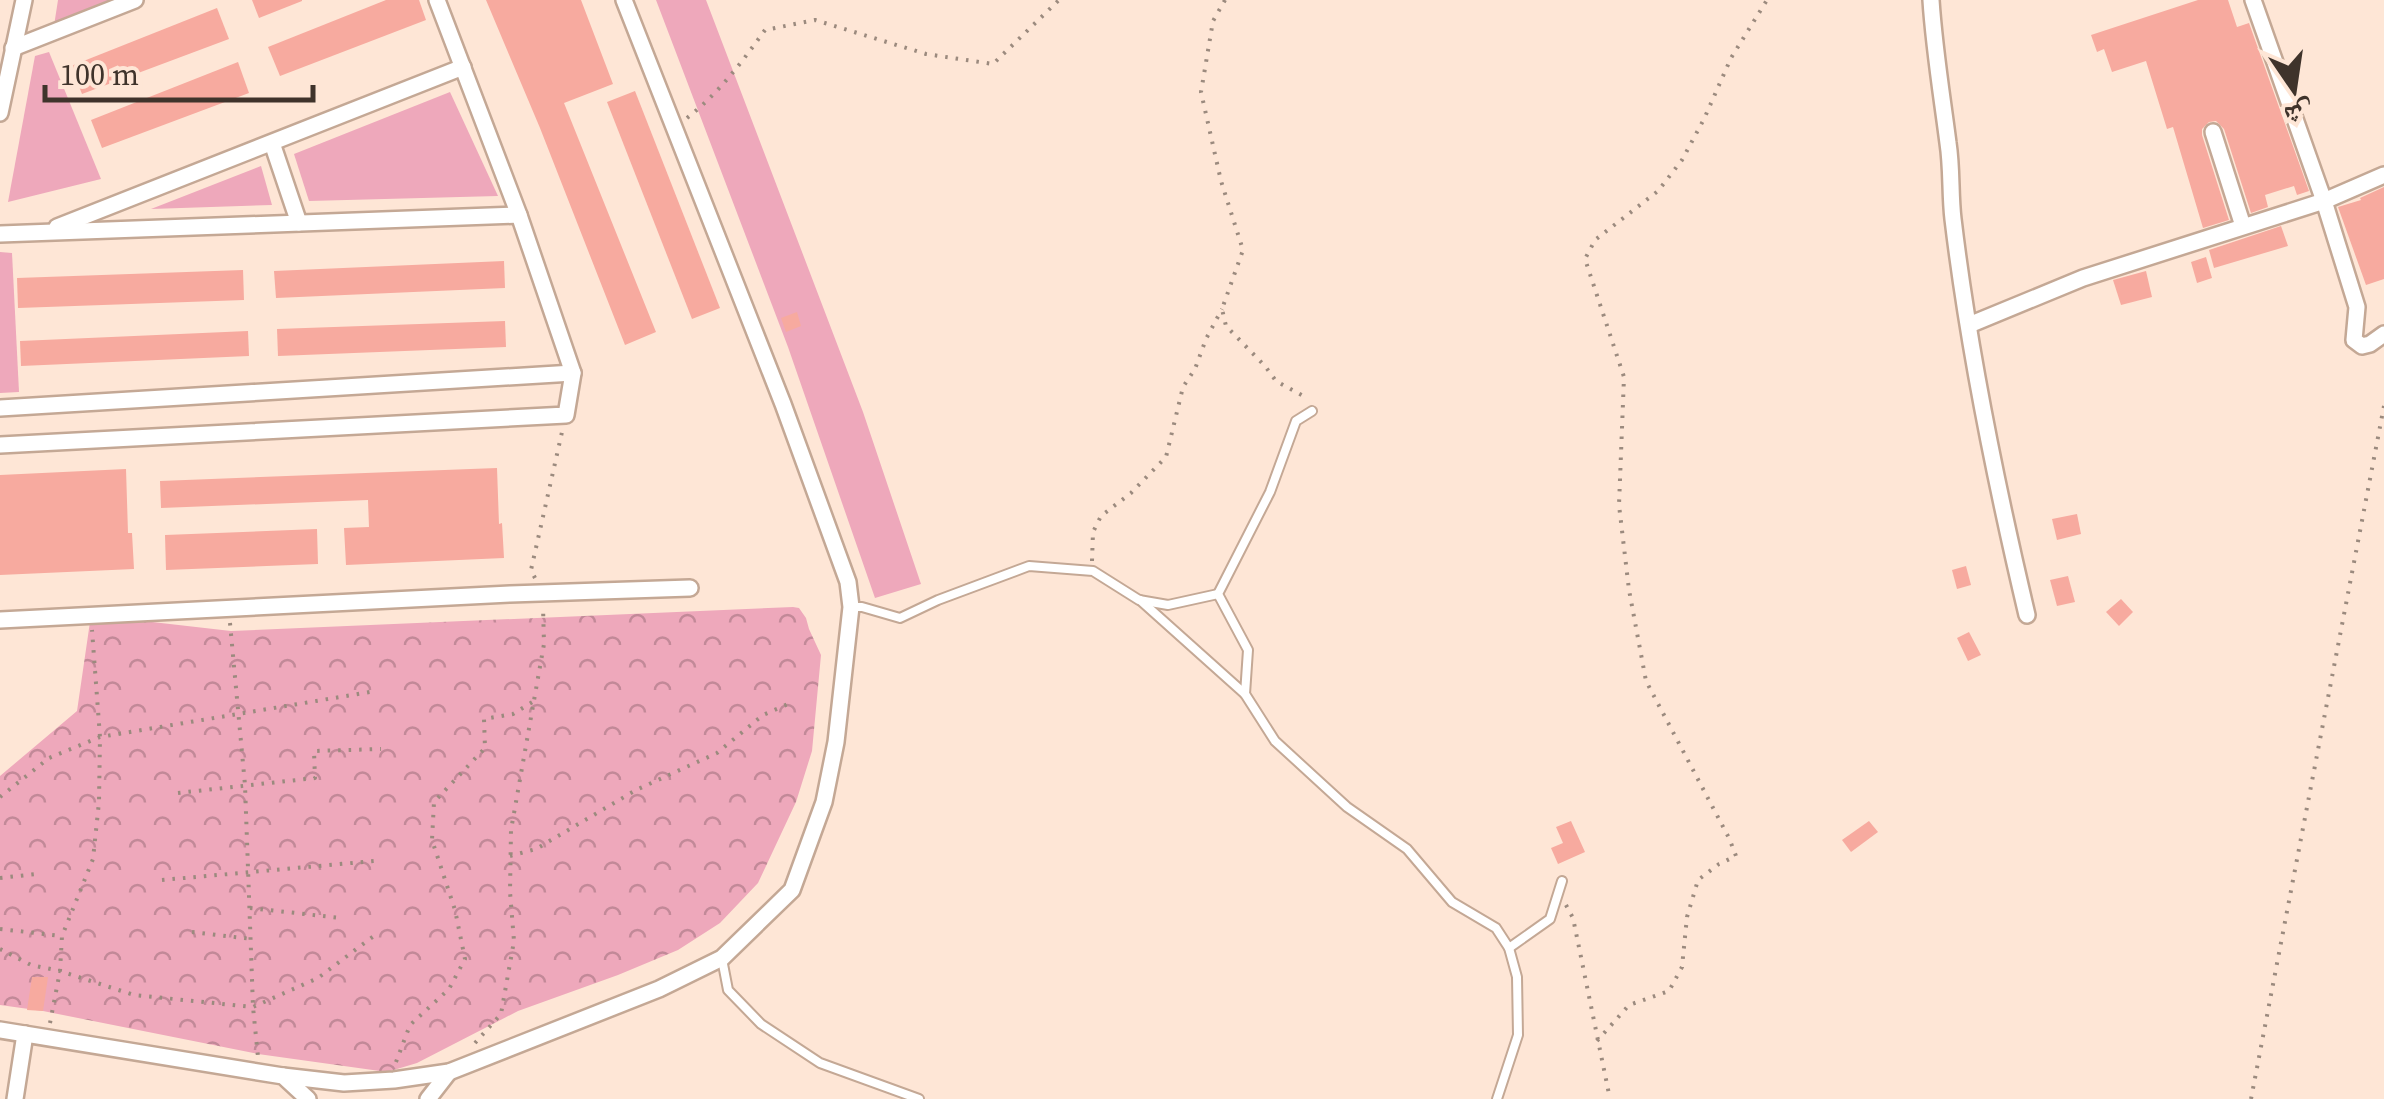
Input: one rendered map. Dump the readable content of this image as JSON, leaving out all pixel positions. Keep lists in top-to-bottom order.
{
  "scale_bar": "100 m",
  "north": "bottom"
}
